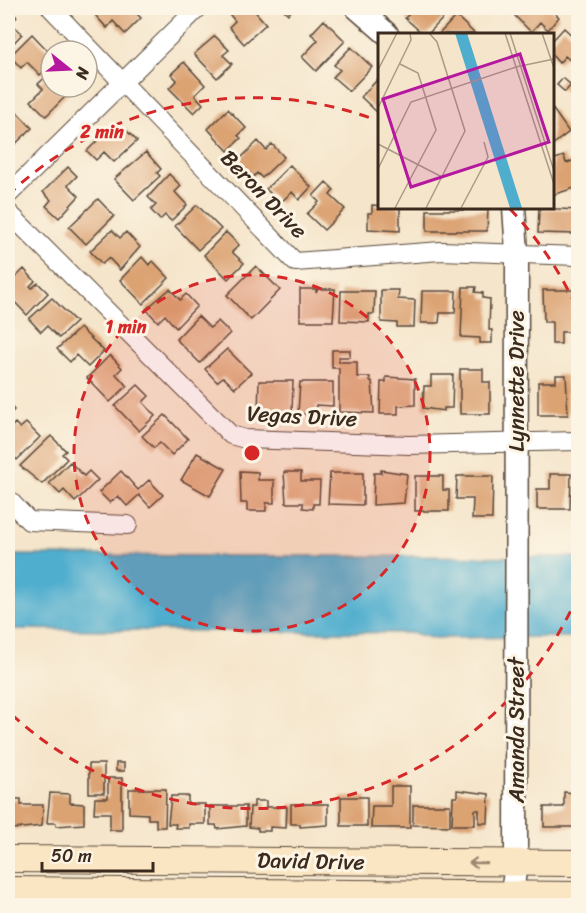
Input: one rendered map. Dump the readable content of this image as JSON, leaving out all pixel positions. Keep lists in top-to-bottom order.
{
  "streets": {
    "main road": ["David Drive"],
    "street": [
      "Beron Drive",
      "Lynnette Drive",
      "Vegas Drive",
      "Amanda Street"
    ]
  },
  "crossings": [
    ["Beron Drive", "Lynnette Drive"],
    ["Lynnette Drive", "Vegas Drive"],
    ["Lynnette Drive", "Amanda Street"],
    ["Amanda Street", "David Drive"]
  ],
  "scale_bar": "50 m",
  "north": "right",
  "rings": ["2 min", "1 min"]
}
